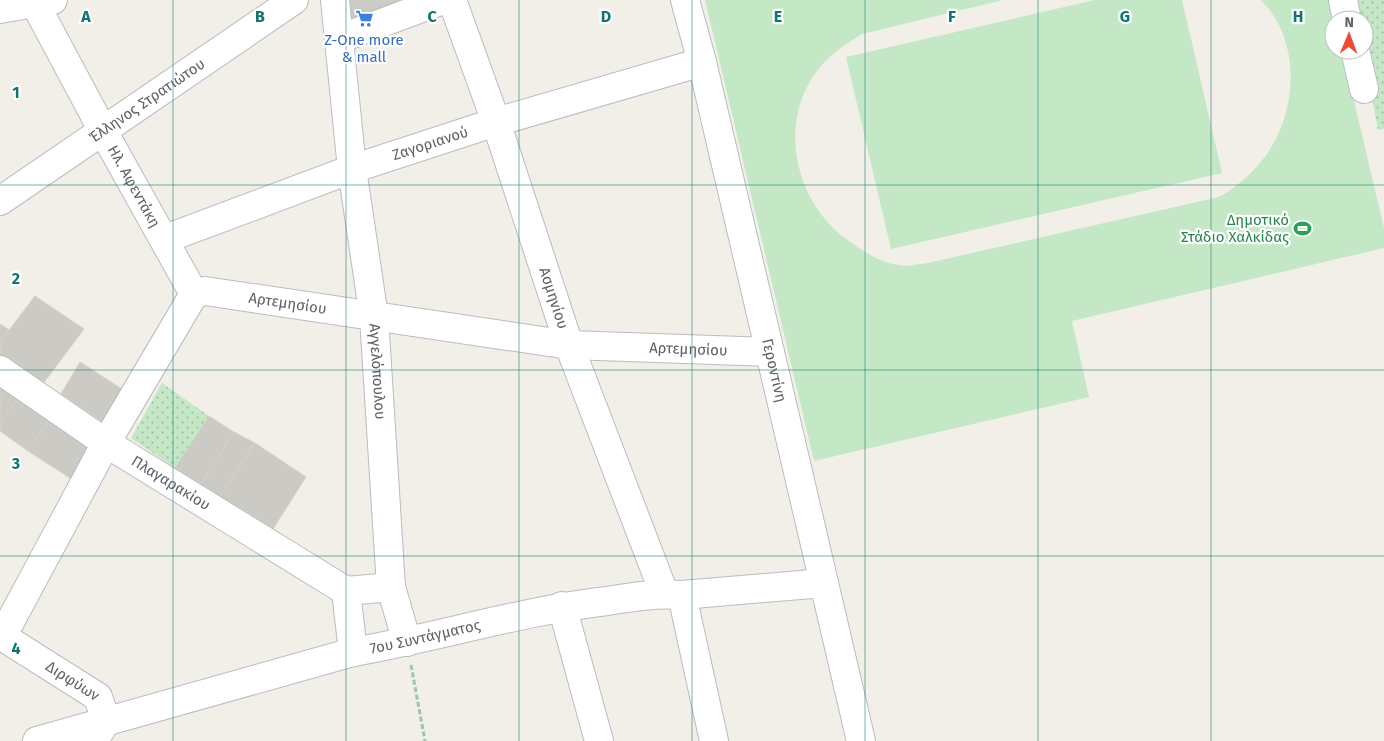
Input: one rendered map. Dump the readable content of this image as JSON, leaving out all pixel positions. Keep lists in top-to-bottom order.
{
  "streets": {
    "street": [
      "Έλληνος Στρατιώτου",
      "Ζαγοριανού",
      "Ηλ. Αφεντάκη",
      "Ασμηνίου",
      "Αρτεμησίου",
      "Γεροντίνη",
      "Αγγελόπουλου",
      "Πλαγαρακίου",
      "7ου Συντάγματος",
      "Διρφύων"
    ]
  },
  "crossings": [
    ["Έλληνος Στρατιώτου", "Ηλ. Αφεντάκη"],
    ["Ζαγοριανού", "Ηλ. Αφεντάκη"],
    ["Ζαγοριανού", "Ασμηνίου"],
    ["Ζαγοριανού", "Γεροντίνη"],
    ["Ζαγοριανού", "Αγγελόπουλου"],
    ["Ηλ. Αφεντάκη", "Αρτεμησίου"],
    ["Ασμηνίου", "Αρτεμησίου"],
    ["Ασμηνίου", "7ου Συντάγματος"],
    ["Αρτεμησίου", "Γεροντίνη"],
    ["Αρτεμησίου", "Αγγελόπουλου"],
    ["Γεροντίνη", "7ου Συντάγματος"],
    ["Αγγελόπουλου", "7ου Συντάγματος"],
    ["7ου Συντάγματος", "Διρφύων"]
  ],
  "places": {
    "supermarket": ["Z-One more & mall"],
    "sports": ["Δημοτικό Στάδιο Χαλκίδας"]
  },
  "north": "top",
  "grid": {
    "columns": [
      "A",
      "B",
      "C",
      "D",
      "E",
      "F",
      "G",
      "H"
    ],
    "rows": [
      "1",
      "2",
      "3",
      "4"
    ]
  }
}
